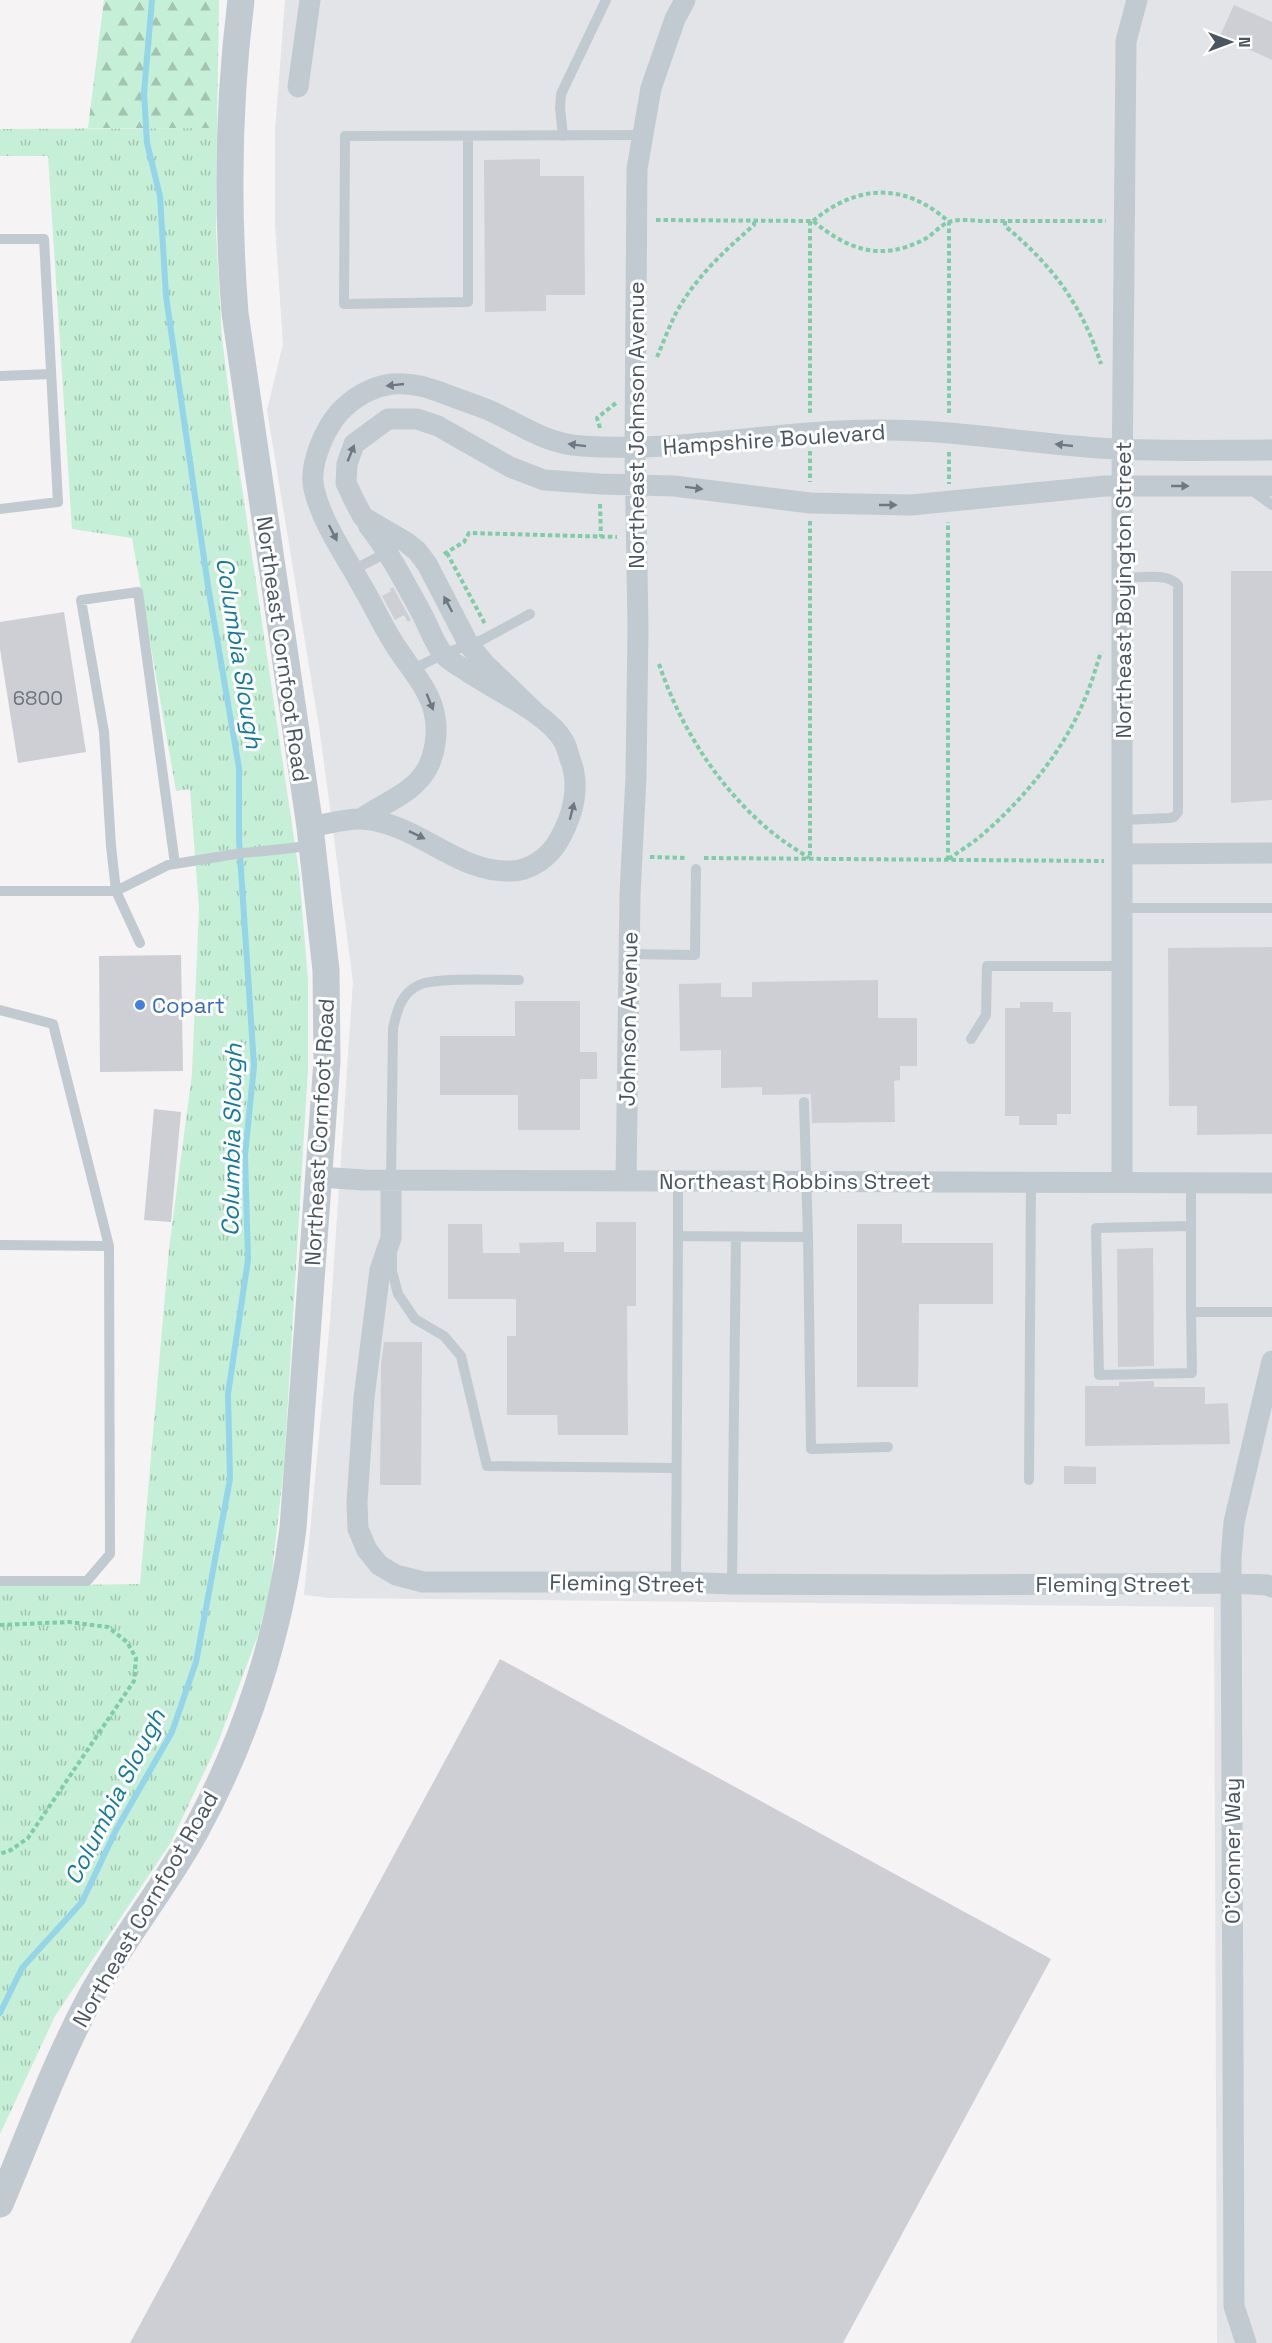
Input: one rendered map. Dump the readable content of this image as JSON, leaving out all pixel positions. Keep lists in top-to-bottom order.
{
  "streets": {
    "street": [
      "Northeast Johnson Avenue",
      "Hampshire Boulevard",
      "Northeast Boyington Street",
      "Northeast Cornfoot Road",
      "Johnson Avenue",
      "Northeast Robbins Street",
      "Fleming Street",
      "O'Conner Way"
    ]
  },
  "crossings": [
    ["Northeast Johnson Avenue", "Hampshire Boulevard"],
    ["Northeast Johnson Avenue", "Johnson Avenue"],
    ["Hampshire Boulevard", "Northeast Boyington Street"],
    ["Northeast Boyington Street", "Northeast Robbins Street"],
    ["Northeast Cornfoot Road", "Northeast Robbins Street"],
    ["Johnson Avenue", "Northeast Robbins Street"],
    ["Northeast Robbins Street", "Fleming Street"],
    ["Fleming Street", "O'Conner Way"]
  ],
  "water": ["Columbia Slough"],
  "places": ["Copart"],
  "house_numbers": ["6800"],
  "north": "right"
}
